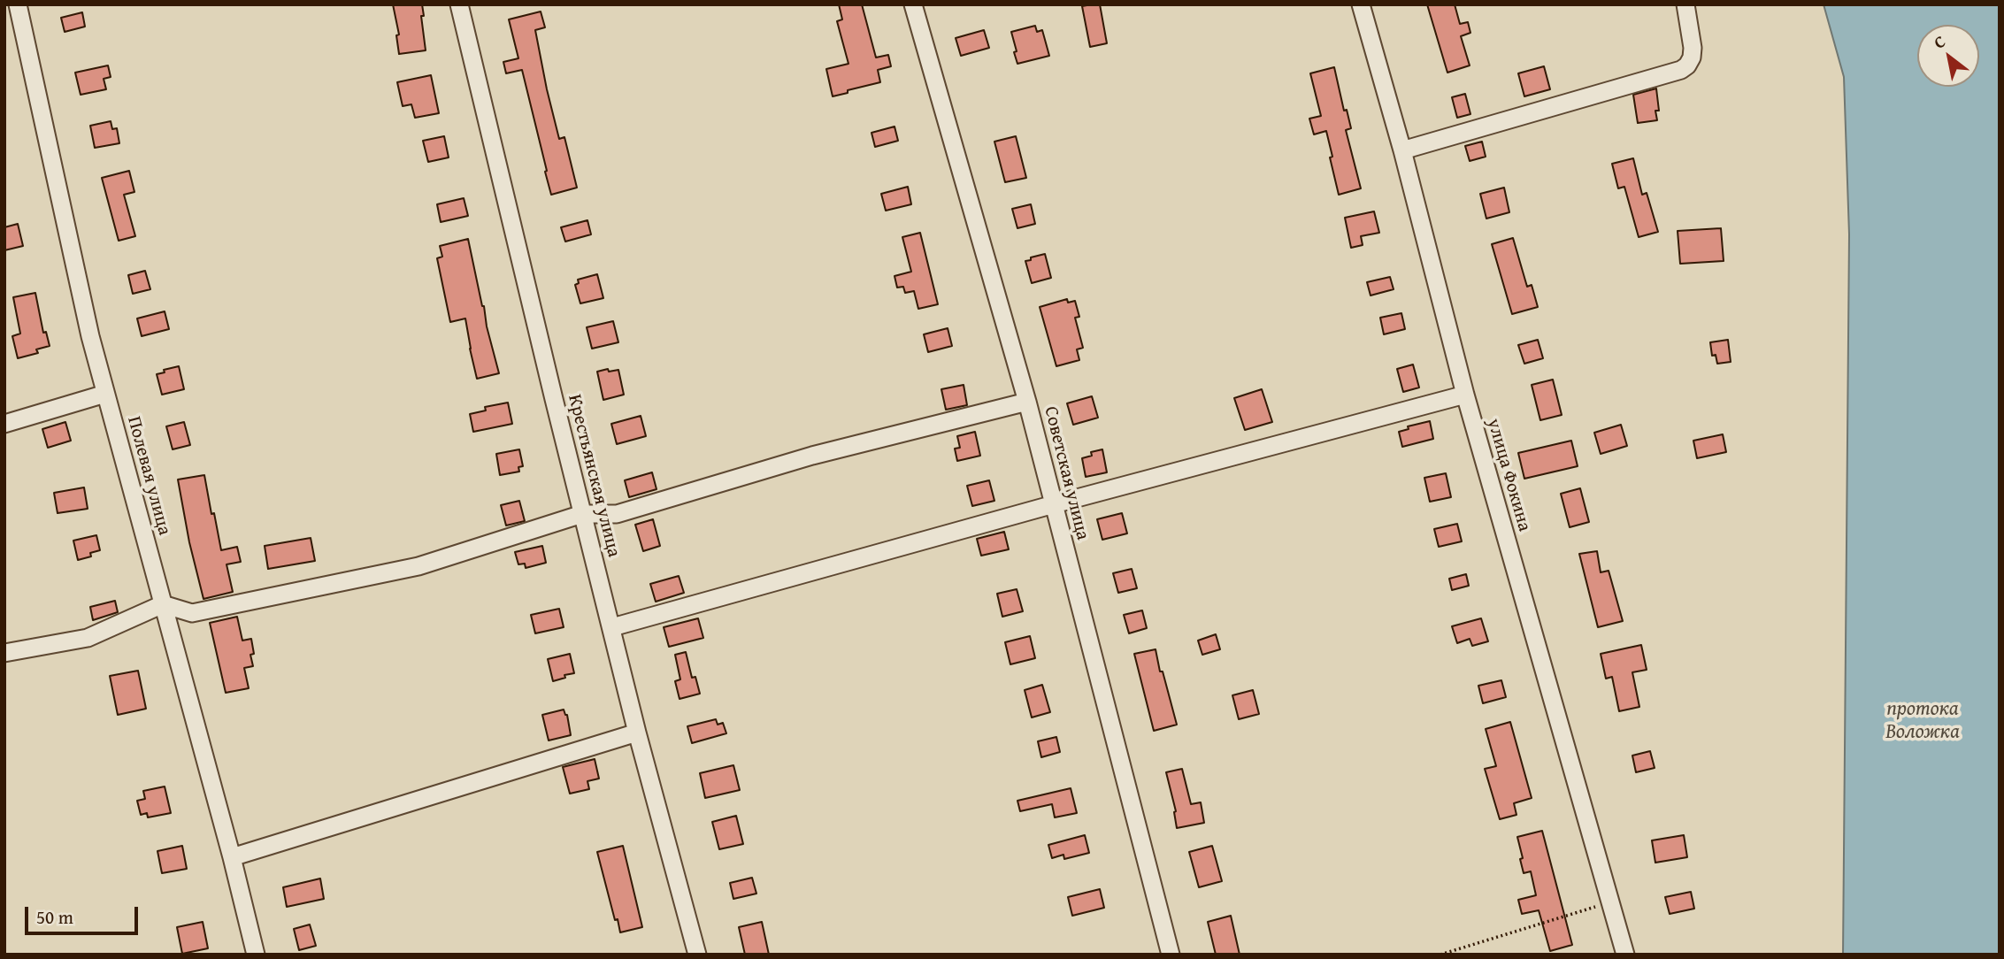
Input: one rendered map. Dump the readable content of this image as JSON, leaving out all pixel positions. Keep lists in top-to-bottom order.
{
  "streets": {
    "street": [
      "Советская улица",
      "улица Фокина",
      "Полевая улица",
      "Крестьянская улица"
    ]
  },
  "water": ["протока Воложка"],
  "scale_bar": "50 m",
  "north": "top left"
}
